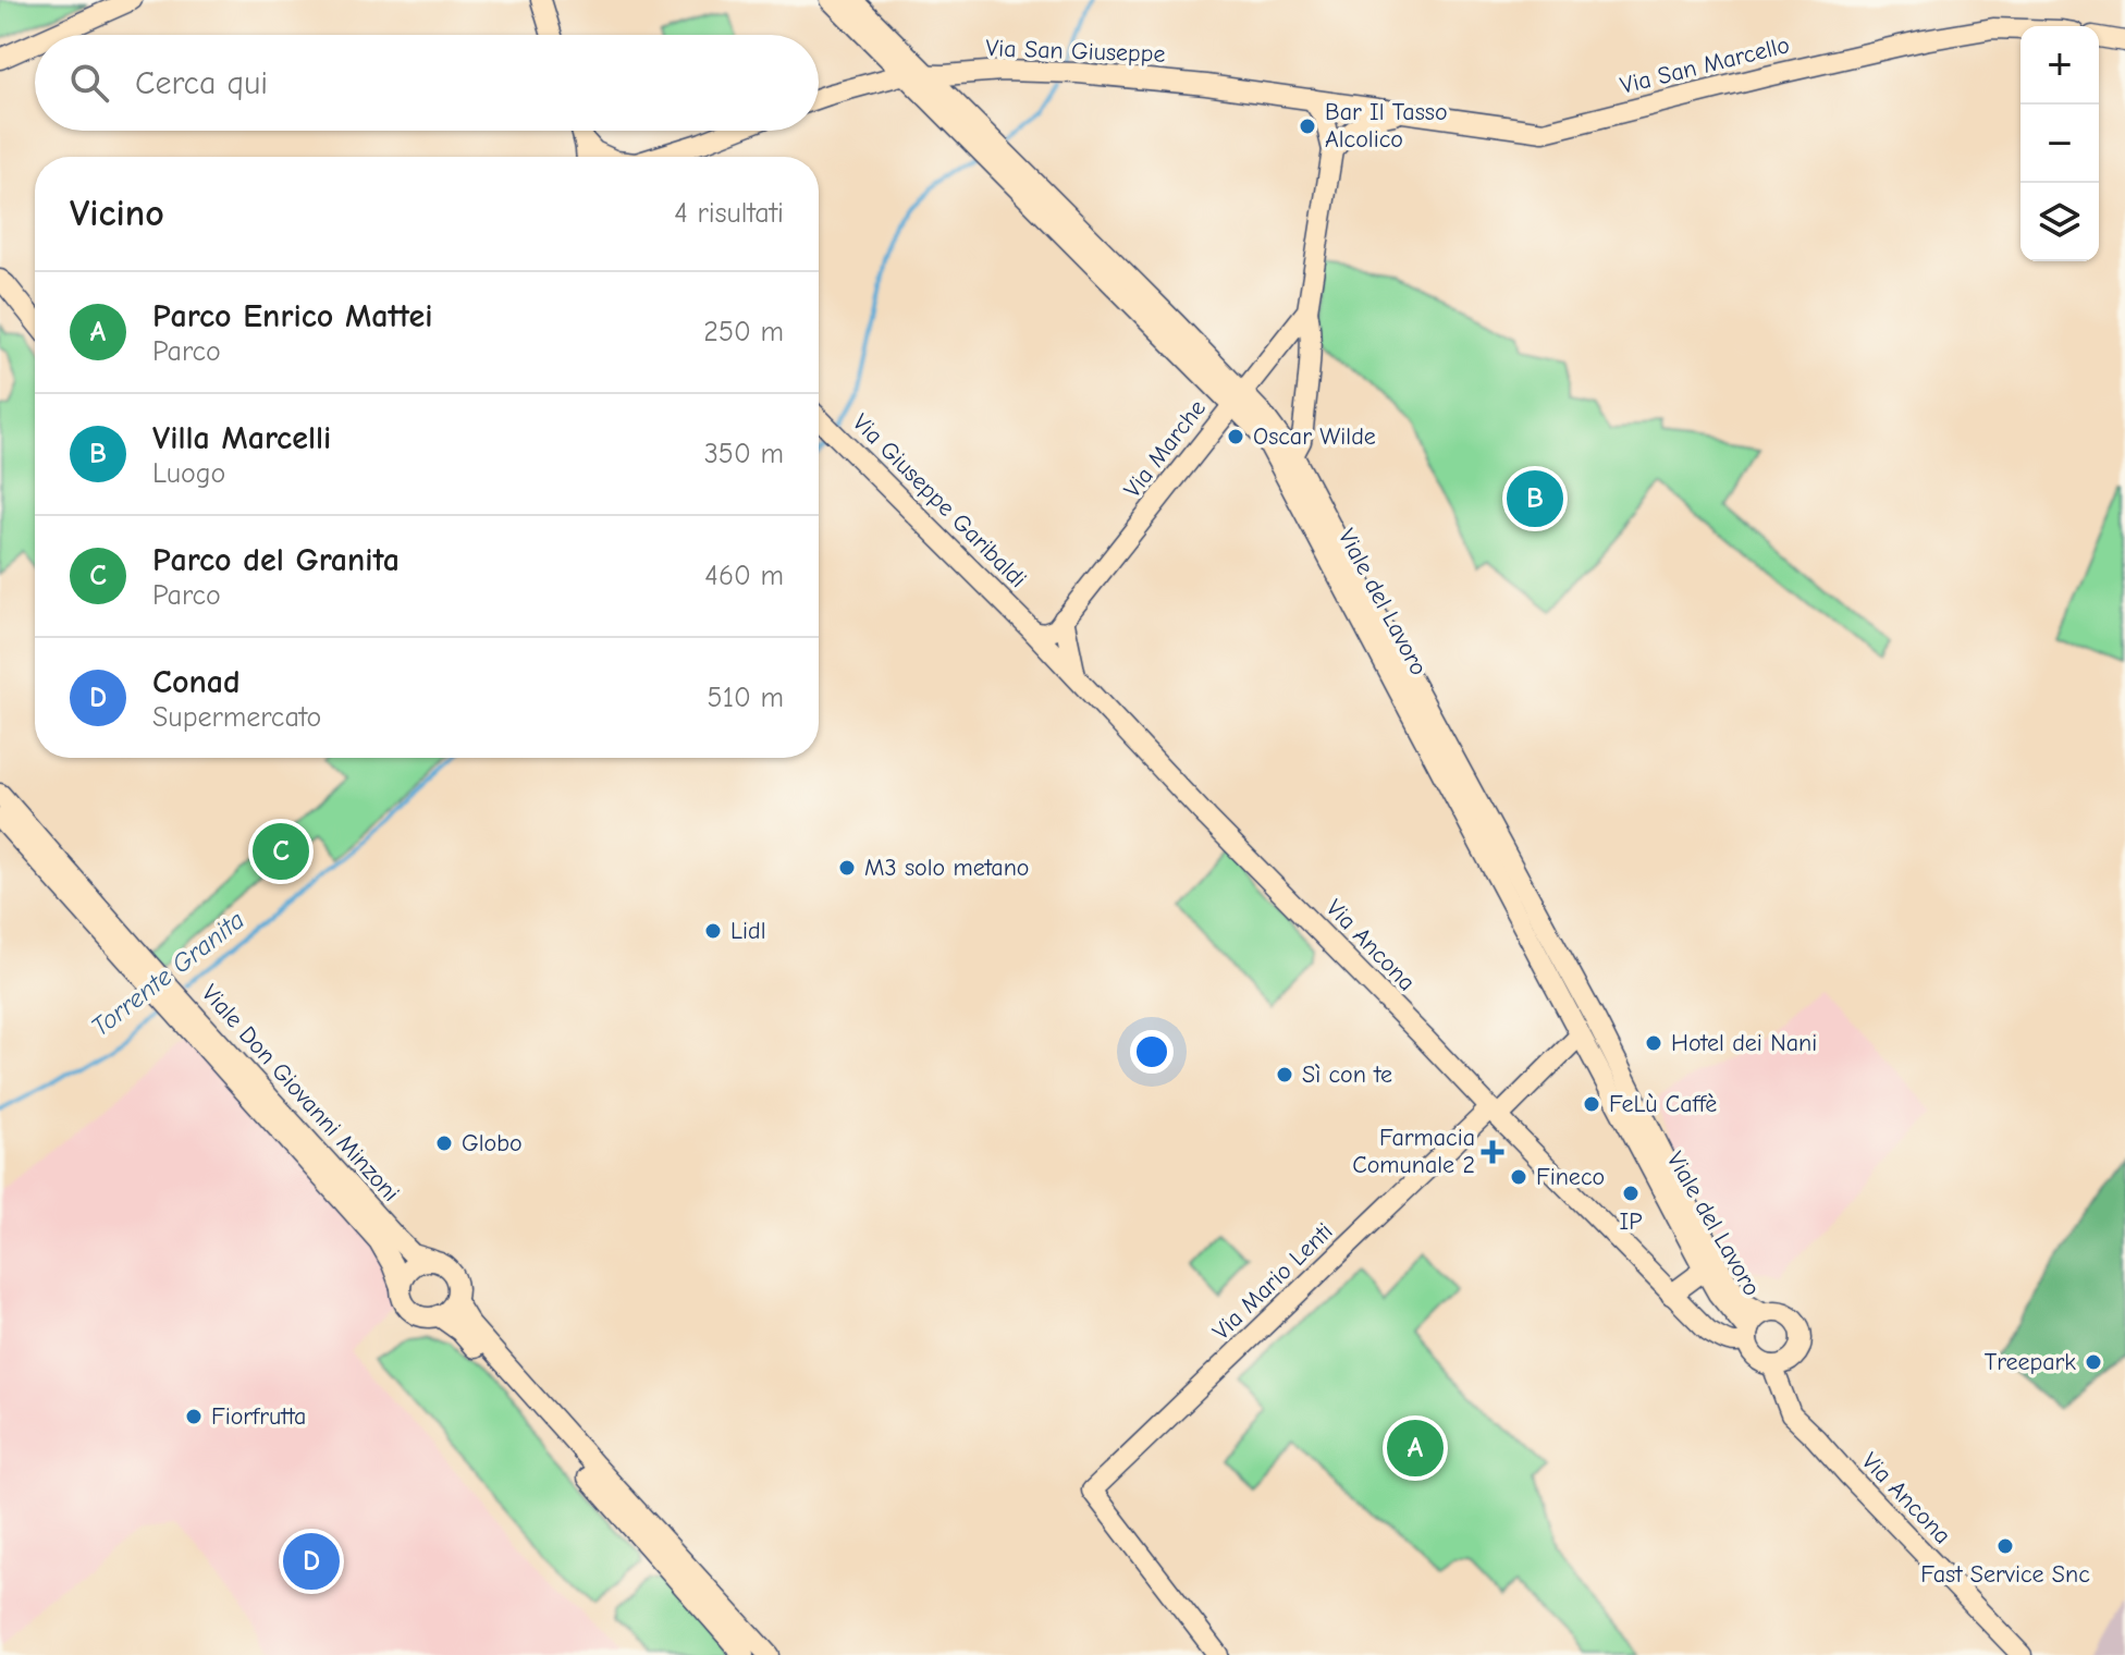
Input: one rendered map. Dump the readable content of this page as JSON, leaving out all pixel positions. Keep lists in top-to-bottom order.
{
  "streets": {
    "main road": [
      "Via San Giuseppe",
      "Via San Marcello",
      "Via Marche",
      "Via Giuseppe Garibaldi",
      "Viale del Lavoro",
      "Via Ancona",
      "Viale Don Giovanni Minzoni",
      "Via Mario Lenti"
    ]
  },
  "crossings": [
    ["Via San Giuseppe", "Via San Marcello"],
    ["Via San Giuseppe", "Viale del Lavoro"],
    ["Via Marche", "Via Giuseppe Garibaldi"],
    ["Via Marche", "Viale del Lavoro"],
    ["Via Marche", "Via Ancona"],
    ["Via Giuseppe Garibaldi", "Via Ancona"],
    ["Viale del Lavoro", "Via Ancona"],
    ["Viale del Lavoro", "Via Mario Lenti"],
    ["Via Ancona", "Via Mario Lenti"]
  ],
  "water": ["Torrente Granita"],
  "places": {
    "other": [
      "Bar Il Tasso Alcolico",
      "Oscar Wilde",
      "M3 solo metano",
      "Lidl",
      "Hotel dei Nani",
      "Sì con te",
      "FeLù Caffè",
      "Globo",
      "Fineco",
      "IP",
      "Treepark",
      "Fiorfrutta",
      "Fast Service Snc"
    ],
    "health": ["Farmacia Comunale 2"]
  },
  "page": {
    "map_buttons": ["+", "−"],
    "search": "Cerca qui",
    "heading": ["Vicino", "4 risultati"],
    "list": [
      {
        "mark": "A",
        "name": "Parco Enrico Mattei",
        "note": "Parco",
        "value": "250 m"
      },
      {
        "mark": "B",
        "name": "Villa Marcelli",
        "note": "Luogo",
        "value": "350 m"
      },
      {
        "mark": "C",
        "name": "Parco del Granita",
        "note": "Parco",
        "value": "460 m"
      },
      {
        "mark": "D",
        "name": "Conad",
        "note": "Supermercato",
        "value": "510 m"
      }
    ],
    "pins": [
      "B",
      "C",
      "A",
      "D"
    ]
  }
}
